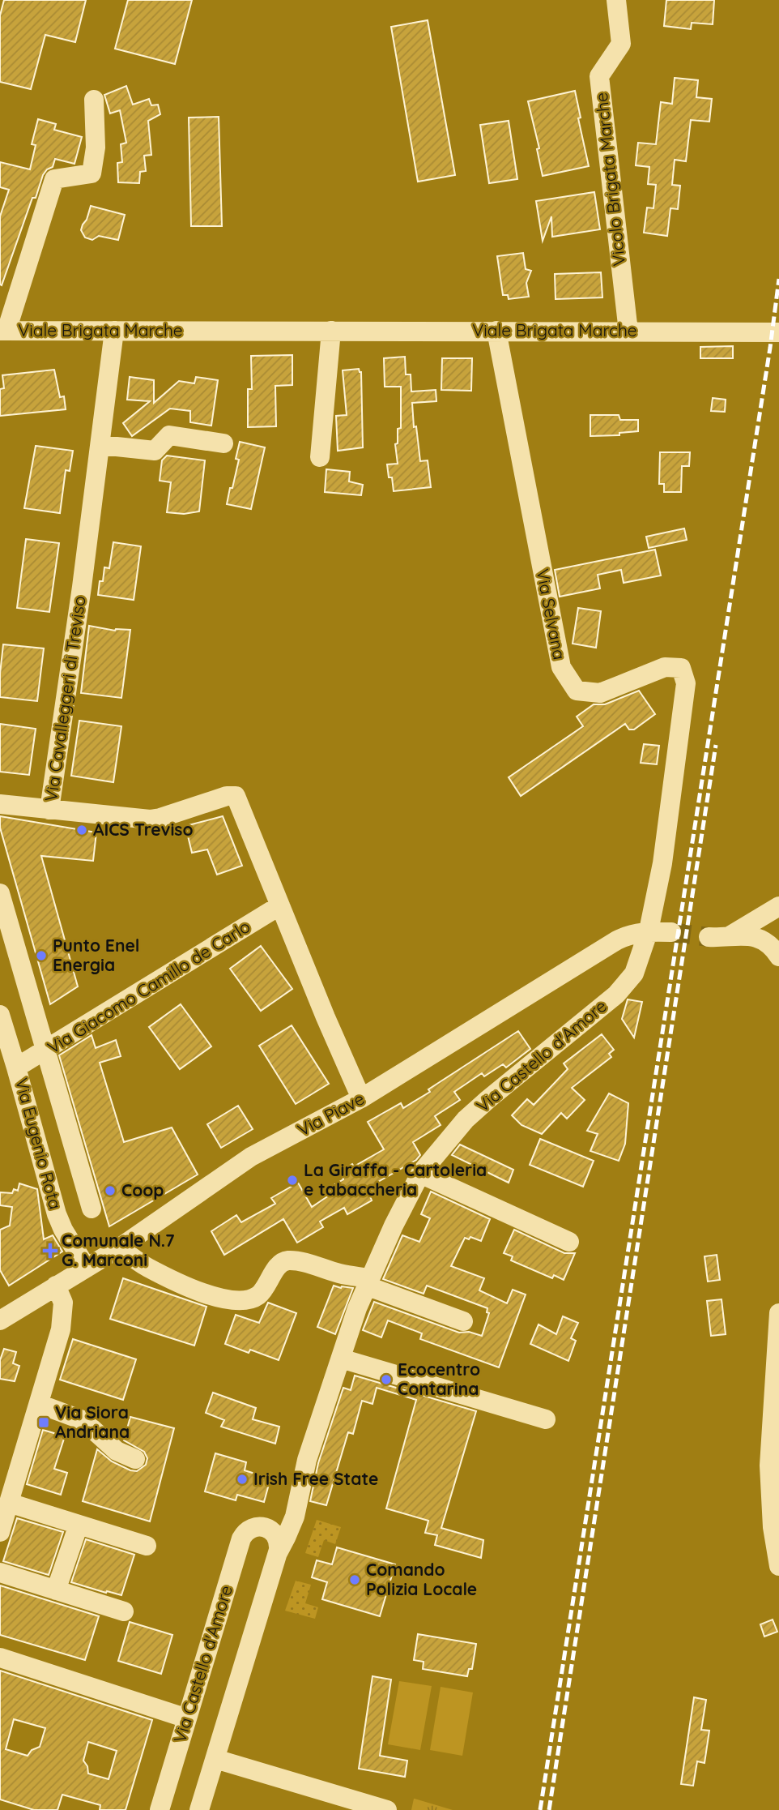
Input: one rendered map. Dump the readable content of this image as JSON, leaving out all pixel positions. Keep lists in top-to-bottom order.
{
  "streets": {
    "street": [
      "Vicolo Brigata Marche",
      "Viale Brigata Marche",
      "Via Selvana",
      "Via Cavalleggeri di Treviso",
      "Via Giacomo Camillo de Carlo",
      "Via Castello d'Amore",
      "Via Piave",
      "Via Eugenio Rota"
    ]
  },
  "crossings": [
    ["Vicolo Brigata Marche", "Viale Brigata Marche"],
    ["Viale Brigata Marche", "Via Selvana"],
    ["Viale Brigata Marche", "Via Cavalleggeri di Treviso"],
    ["Via Selvana", "Via Castello d'Amore"],
    ["Via Selvana", "Via Piave"],
    ["Via Cavalleggeri di Treviso", "Via Giacomo Camillo de Carlo"],
    ["Via Cavalleggeri di Treviso", "Via Piave"],
    ["Via Giacomo Camillo de Carlo", "Via Eugenio Rota"],
    ["Via Castello d'Amore", "Via Piave"],
    ["Via Piave", "Via Eugenio Rota"]
  ],
  "places": {
    "other": [
      "AICS Treviso",
      "Punto Enel Energia",
      "La Giraffa - Cartoleria e tabaccheria",
      "Coop",
      "Ecocentro Contarina",
      "Irish Free State",
      "Comando Polizia Locale"
    ],
    "health": ["Comunale N.7 G. Marconi"],
    "transit": ["Via Siora Andriana"]
  }
}
